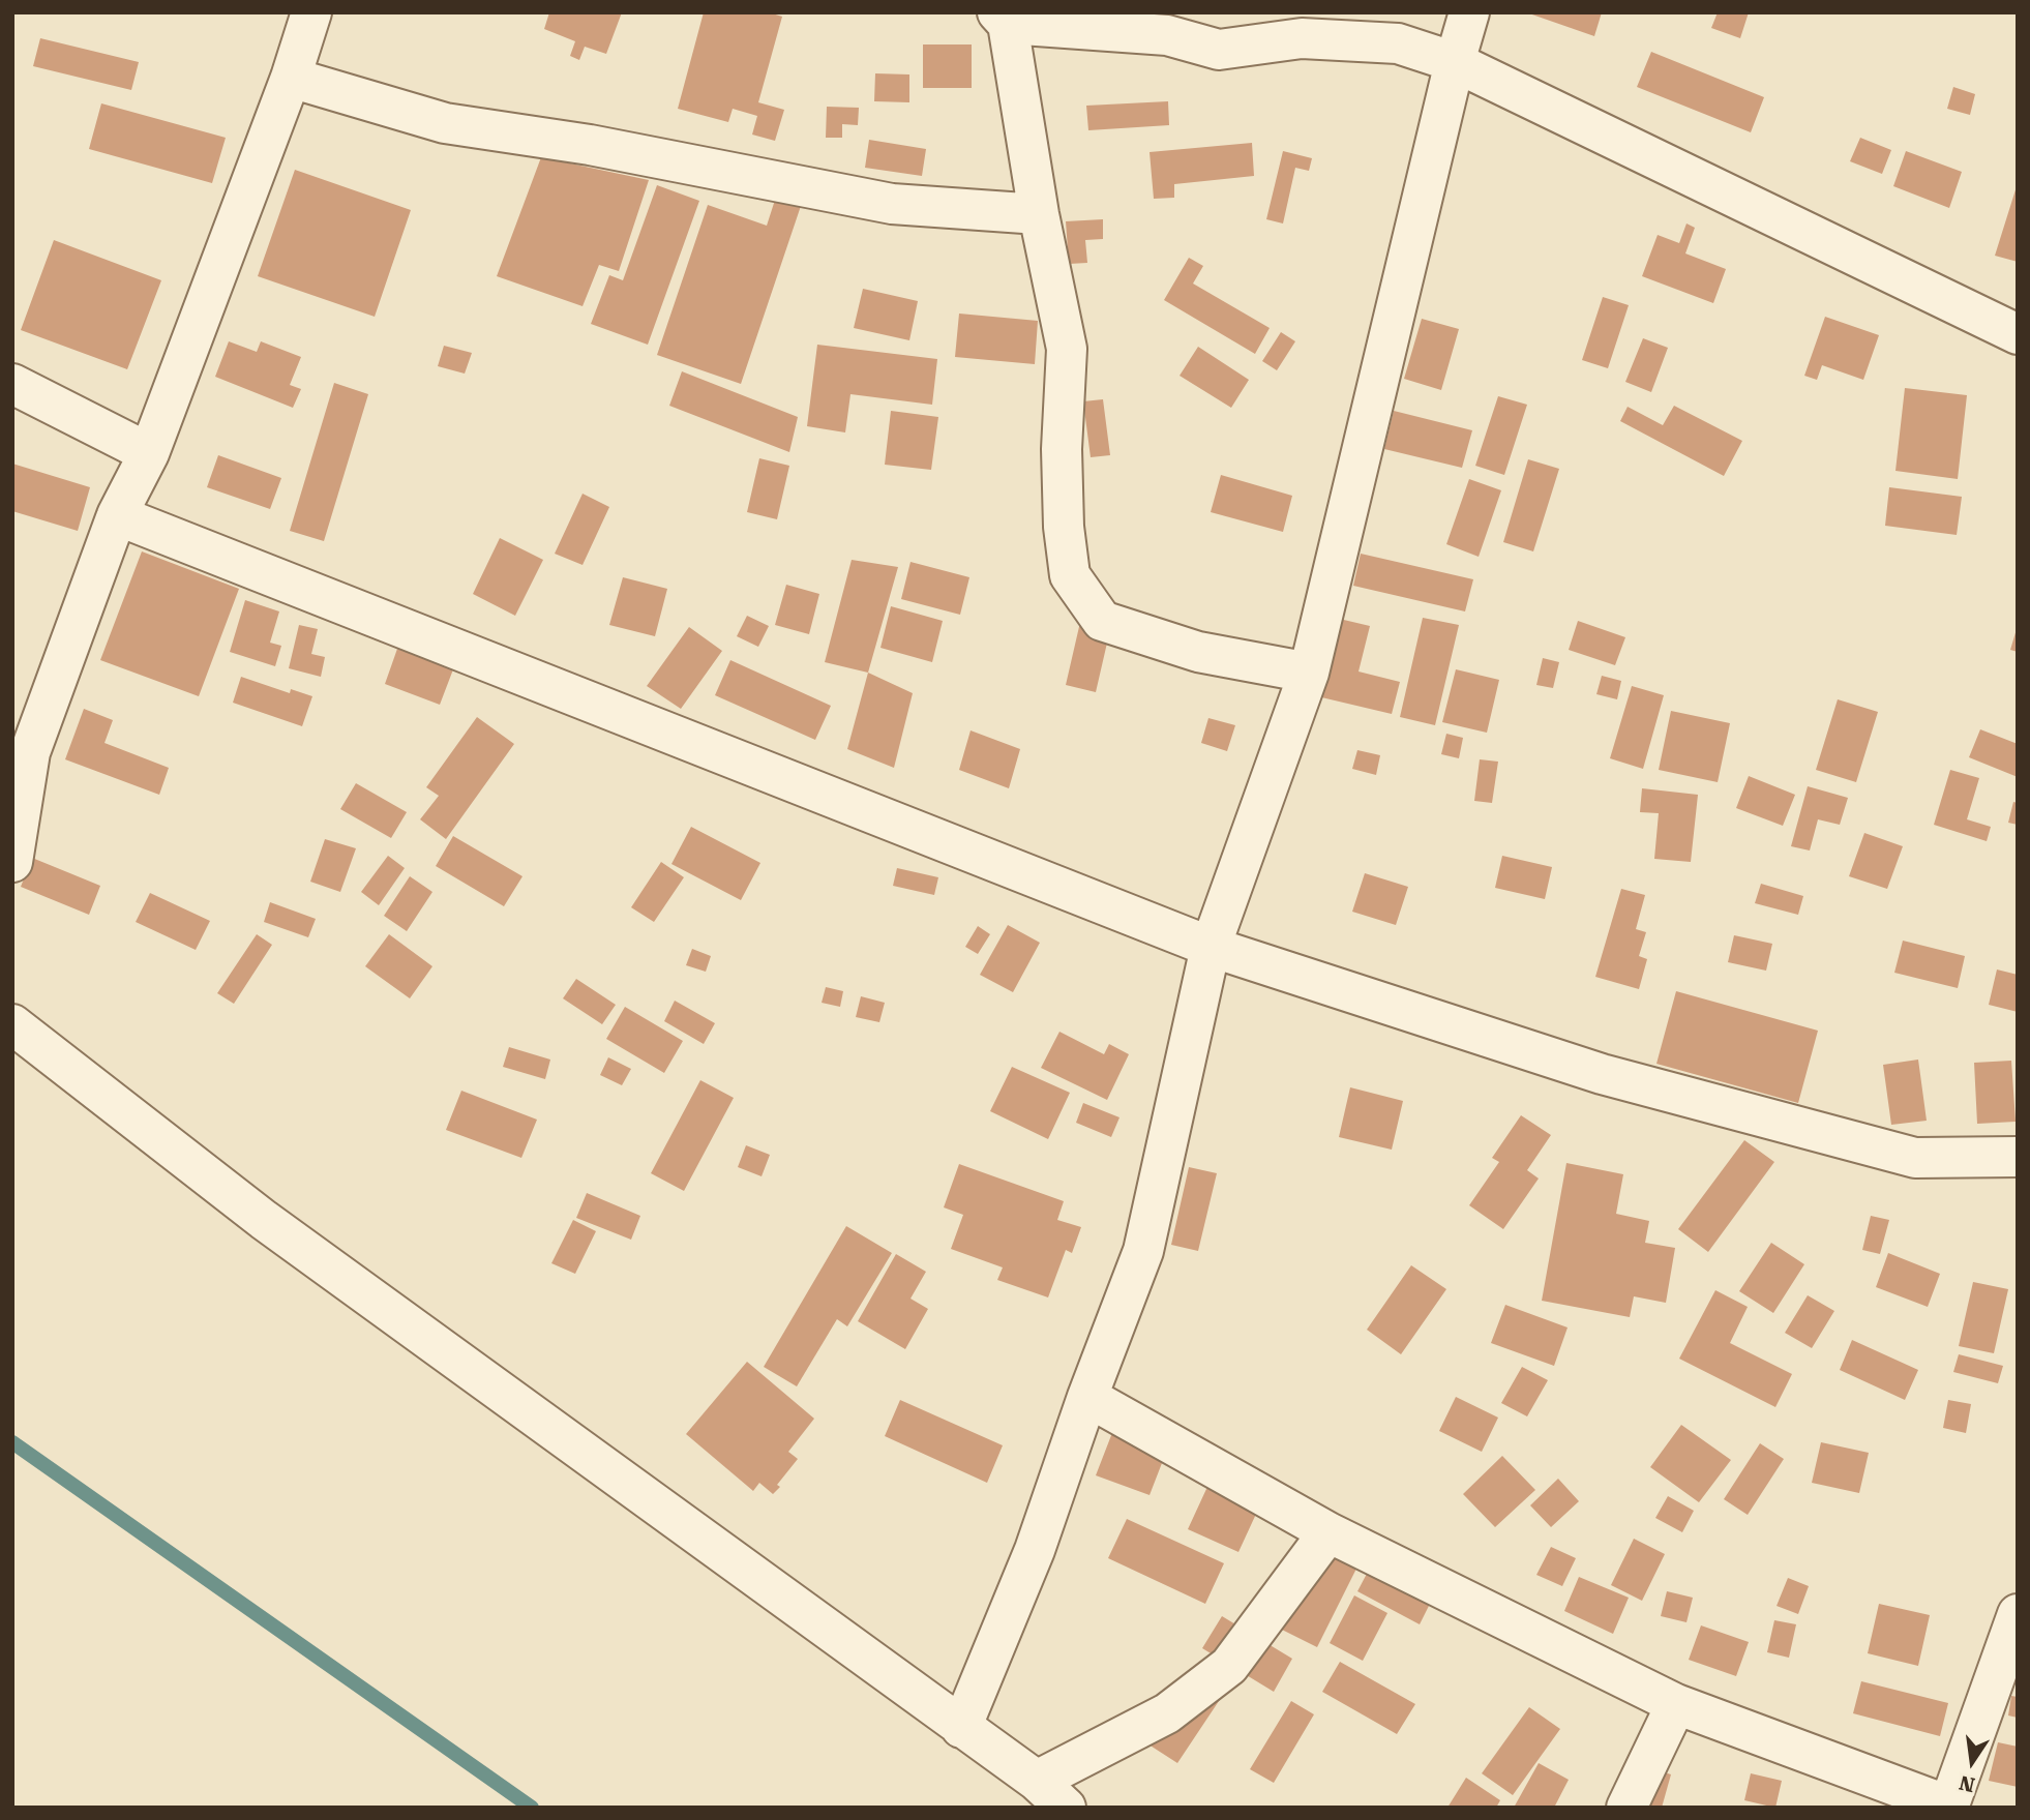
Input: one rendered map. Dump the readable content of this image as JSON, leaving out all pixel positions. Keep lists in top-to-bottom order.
{
  "north": "bottom"
}
